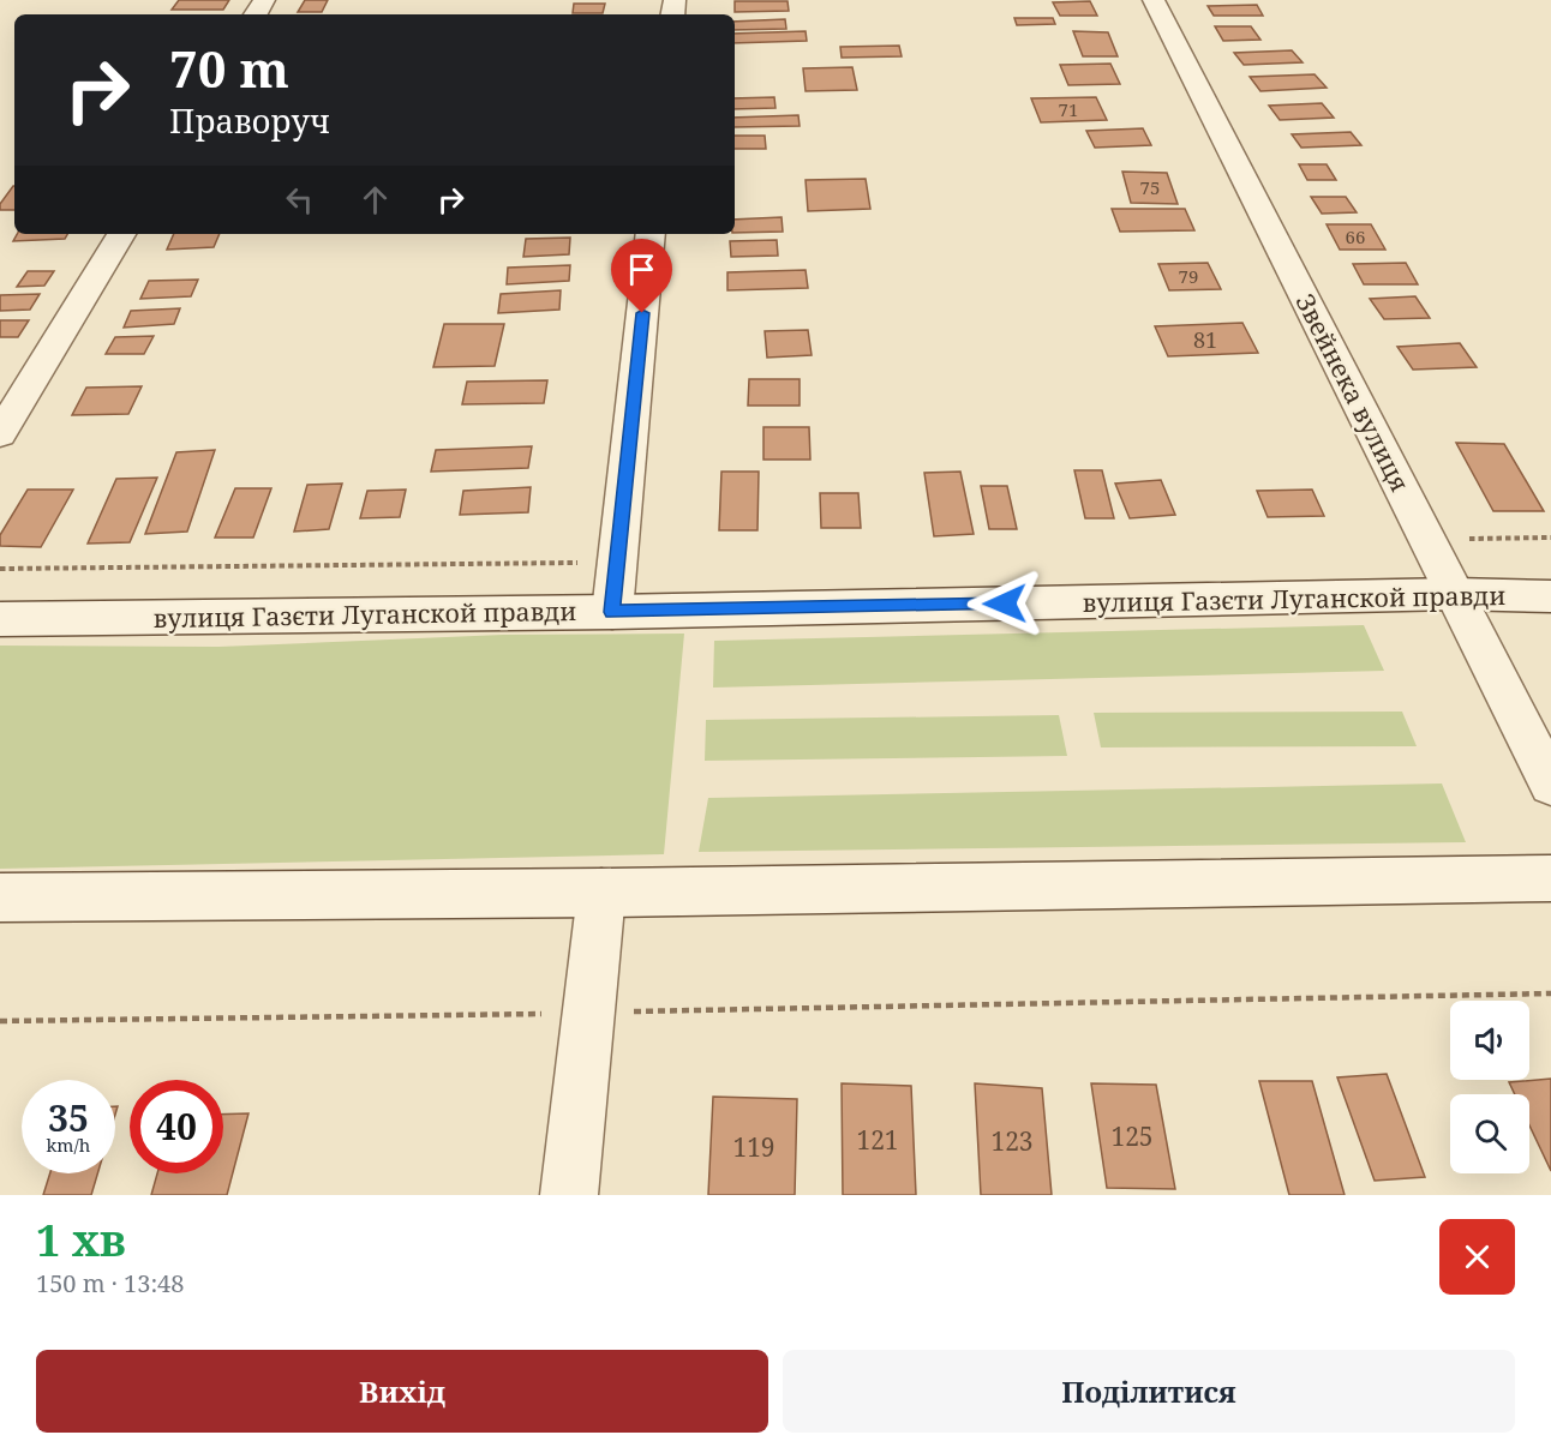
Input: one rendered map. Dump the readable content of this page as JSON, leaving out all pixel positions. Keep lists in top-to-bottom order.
{
  "streets": {
    "street": ["Звейнека вулиця", "вулиця Газєти Луганской правди"]
  },
  "crossings": [
    ["Звейнека вулиця", "вулиця Газєти Луганской правди"]
  ],
  "house_numbers": [
    "71",
    "75",
    "66",
    "79",
    "81",
    "125",
    "121",
    "123",
    "119"
  ],
  "page": {
    "turn": ["70 m", "Праворуч"],
    "speed": "35 km/h",
    "limit": "40",
    "heading": ["1 хв", "150 m · 13:48"],
    "buttons": ["Вихід", "Поділитися"]
  }
}
